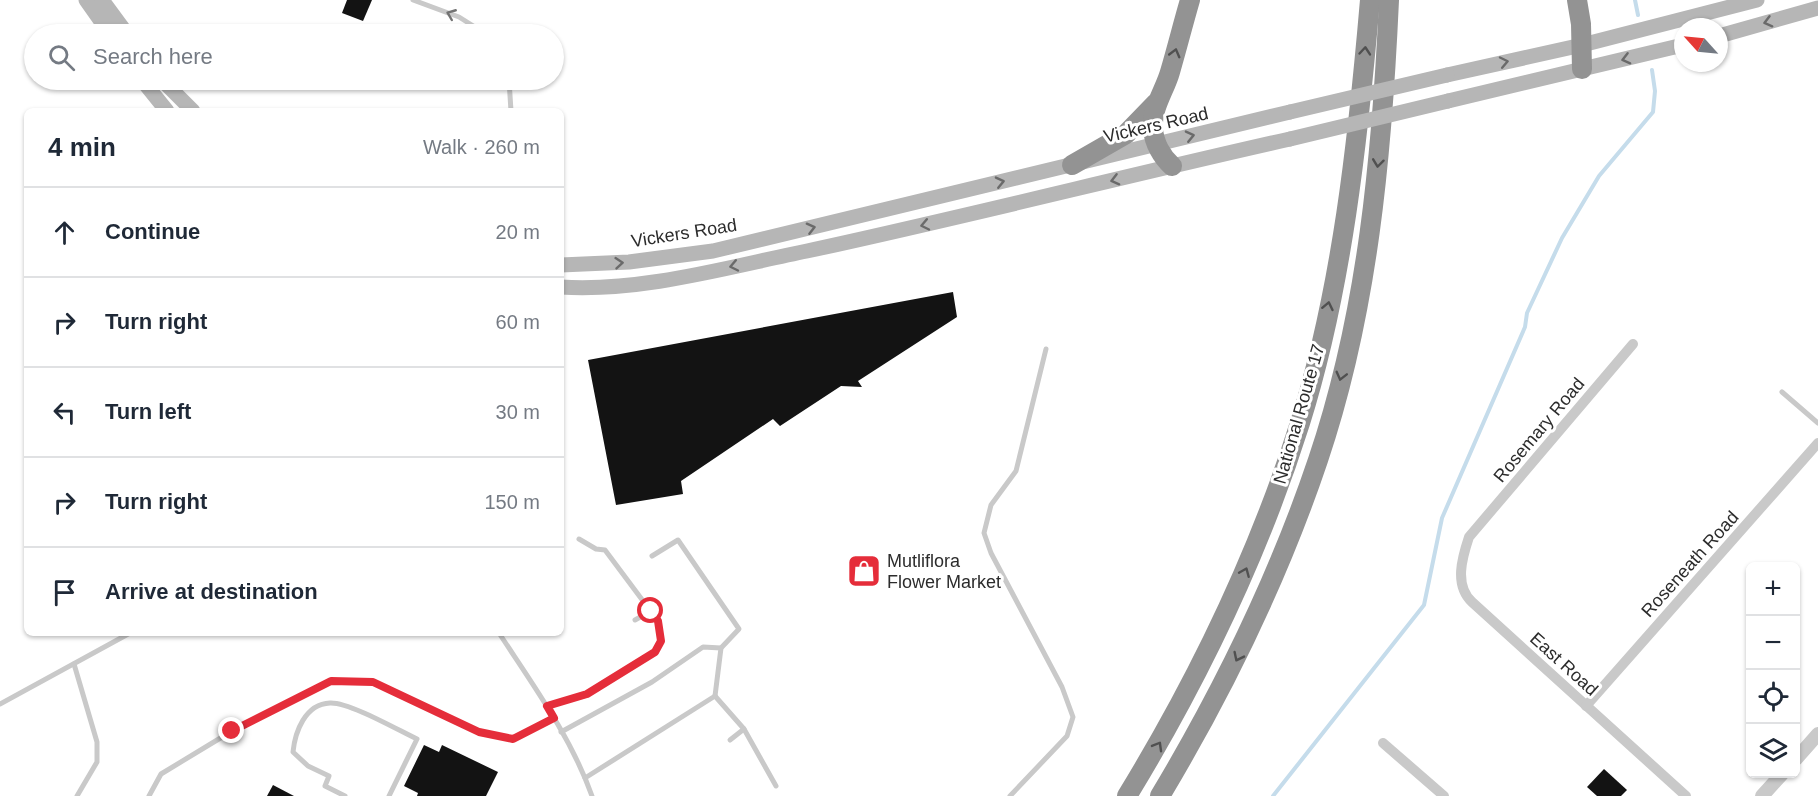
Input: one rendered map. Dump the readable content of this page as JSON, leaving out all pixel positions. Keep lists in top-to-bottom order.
{
  "streets": {
    "highway": ["National Route 17"],
    "main road": ["Vickers Road"],
    "street": ["Rosemary Road", "Roseneath Road", "East Road"]
  },
  "crossings": [
    ["Rosemary Road", "East Road"],
    ["Roseneath Road", "East Road"]
  ],
  "places": {
    "shop": ["Mutliflora Flower Market"]
  },
  "north": "top left",
  "page": {
    "search": "Search here",
    "heading": ["4 min", "Walk · 260 m"],
    "list": [
      ["Continue", "20 m"],
      ["Turn right", "60 m"],
      ["Turn left", "30 m"],
      ["Turn right", "150 m"],
      "Arrive at destination"
    ],
    "map_buttons": ["+", "−"]
  }
}
